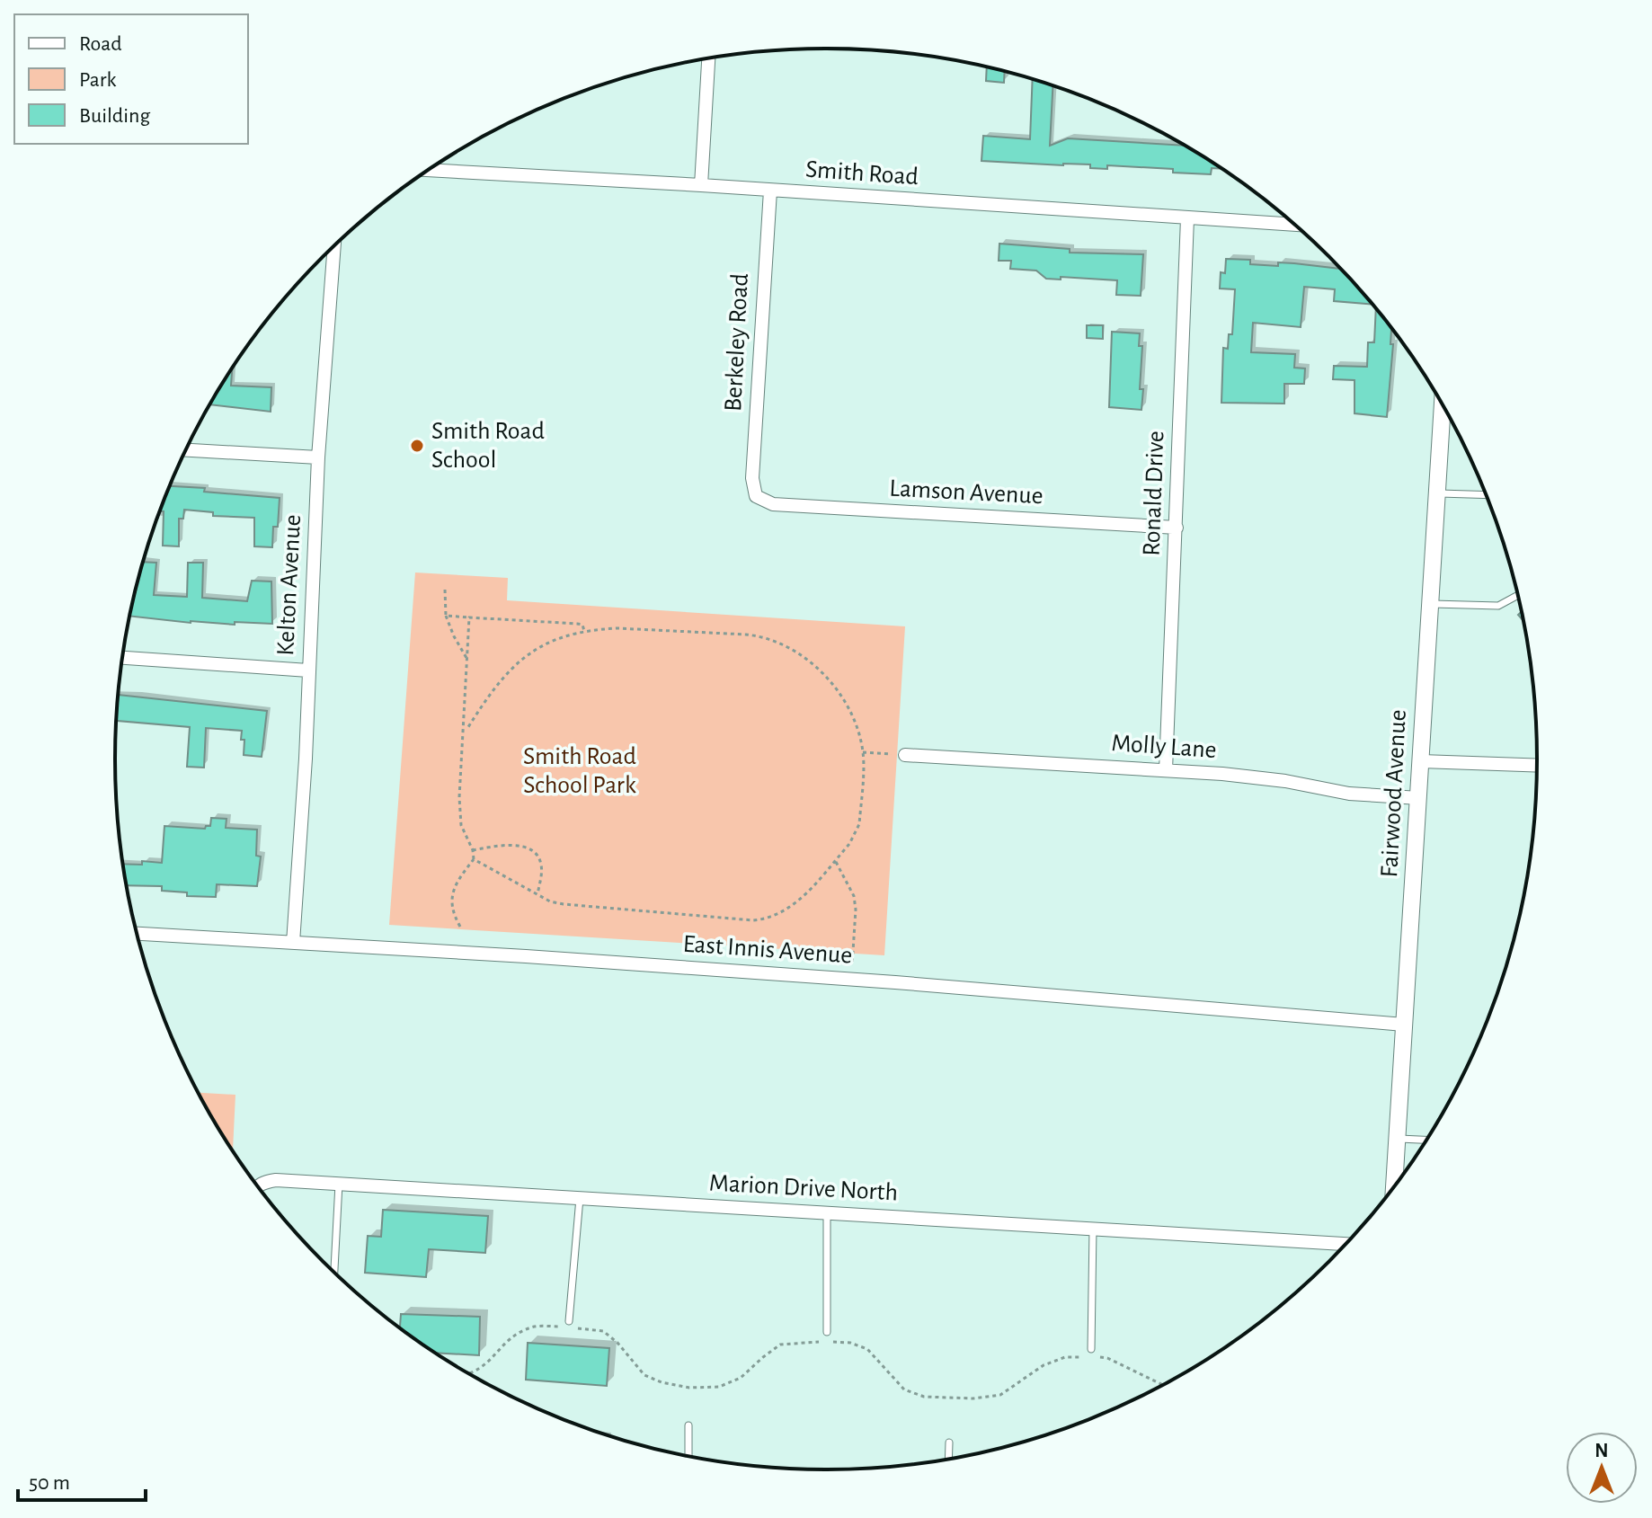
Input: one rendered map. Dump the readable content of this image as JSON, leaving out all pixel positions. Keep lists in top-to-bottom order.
{
  "streets": {
    "street": [
      "Smith Road",
      "Berkeley Road",
      "Lamson Avenue",
      "Ronald Drive",
      "Kelton Avenue",
      "Molly Lane",
      "Fairwood Avenue",
      "East Innis Avenue",
      "Marion Drive North"
    ]
  },
  "crossings": [
    ["Smith Road", "Berkeley Road"],
    ["Smith Road", "Ronald Drive"],
    ["Berkeley Road", "Lamson Avenue"],
    ["Lamson Avenue", "Ronald Drive"],
    ["Ronald Drive", "Molly Lane"],
    ["Kelton Avenue", "East Innis Avenue"],
    ["Molly Lane", "Fairwood Avenue"],
    ["Fairwood Avenue", "East Innis Avenue"]
  ],
  "parks": ["Smith Road School Park"],
  "places": ["Smith Road School"],
  "legend": ["Road", "Park", "Building"],
  "scale_bar": "50 m",
  "north": "top"
}
